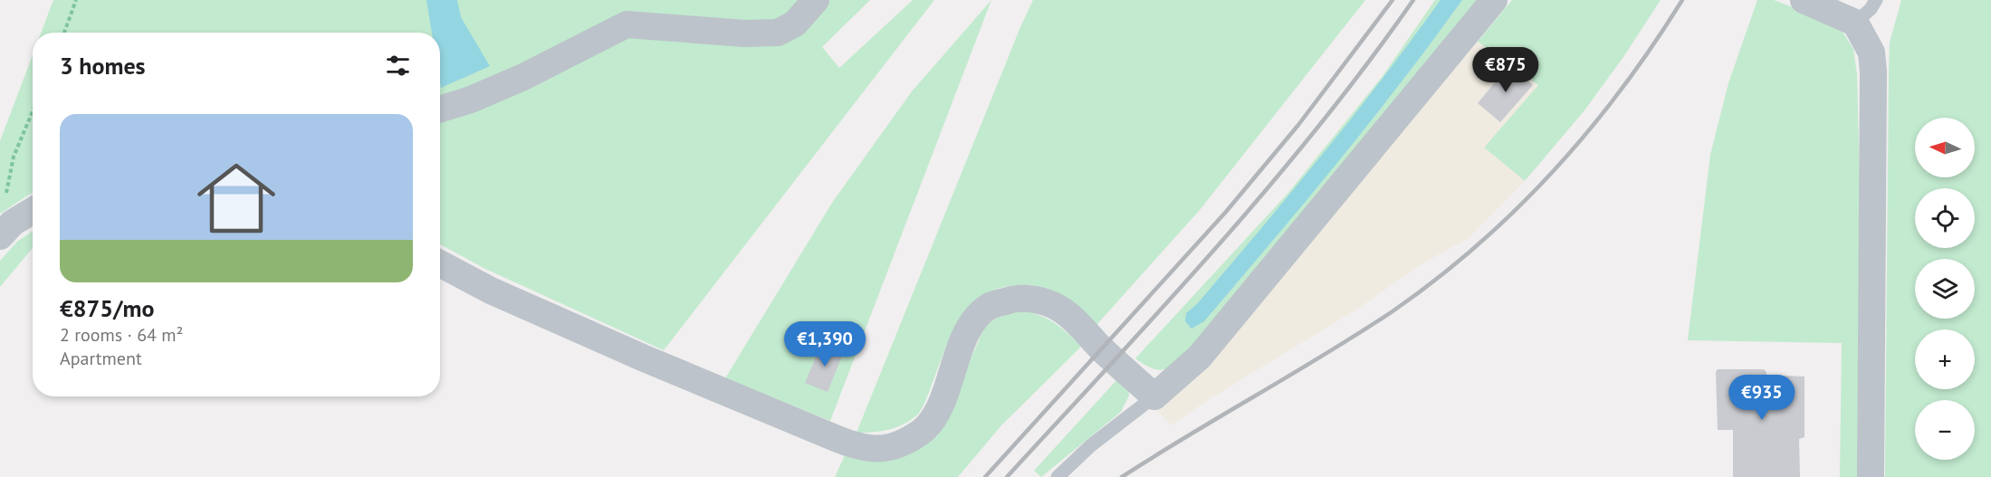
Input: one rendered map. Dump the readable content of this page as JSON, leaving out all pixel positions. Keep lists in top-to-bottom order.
{
  "north": "left",
  "page": {
    "heading": "3 homes",
    "price": ["€875", "€1,390", "€935"],
    "list": [
      {
        "name": "€875/mo",
        "note": "2 rooms · 64 m² · Apartment"
      }
    ],
    "map_buttons": ["+", "−"]
  }
}
